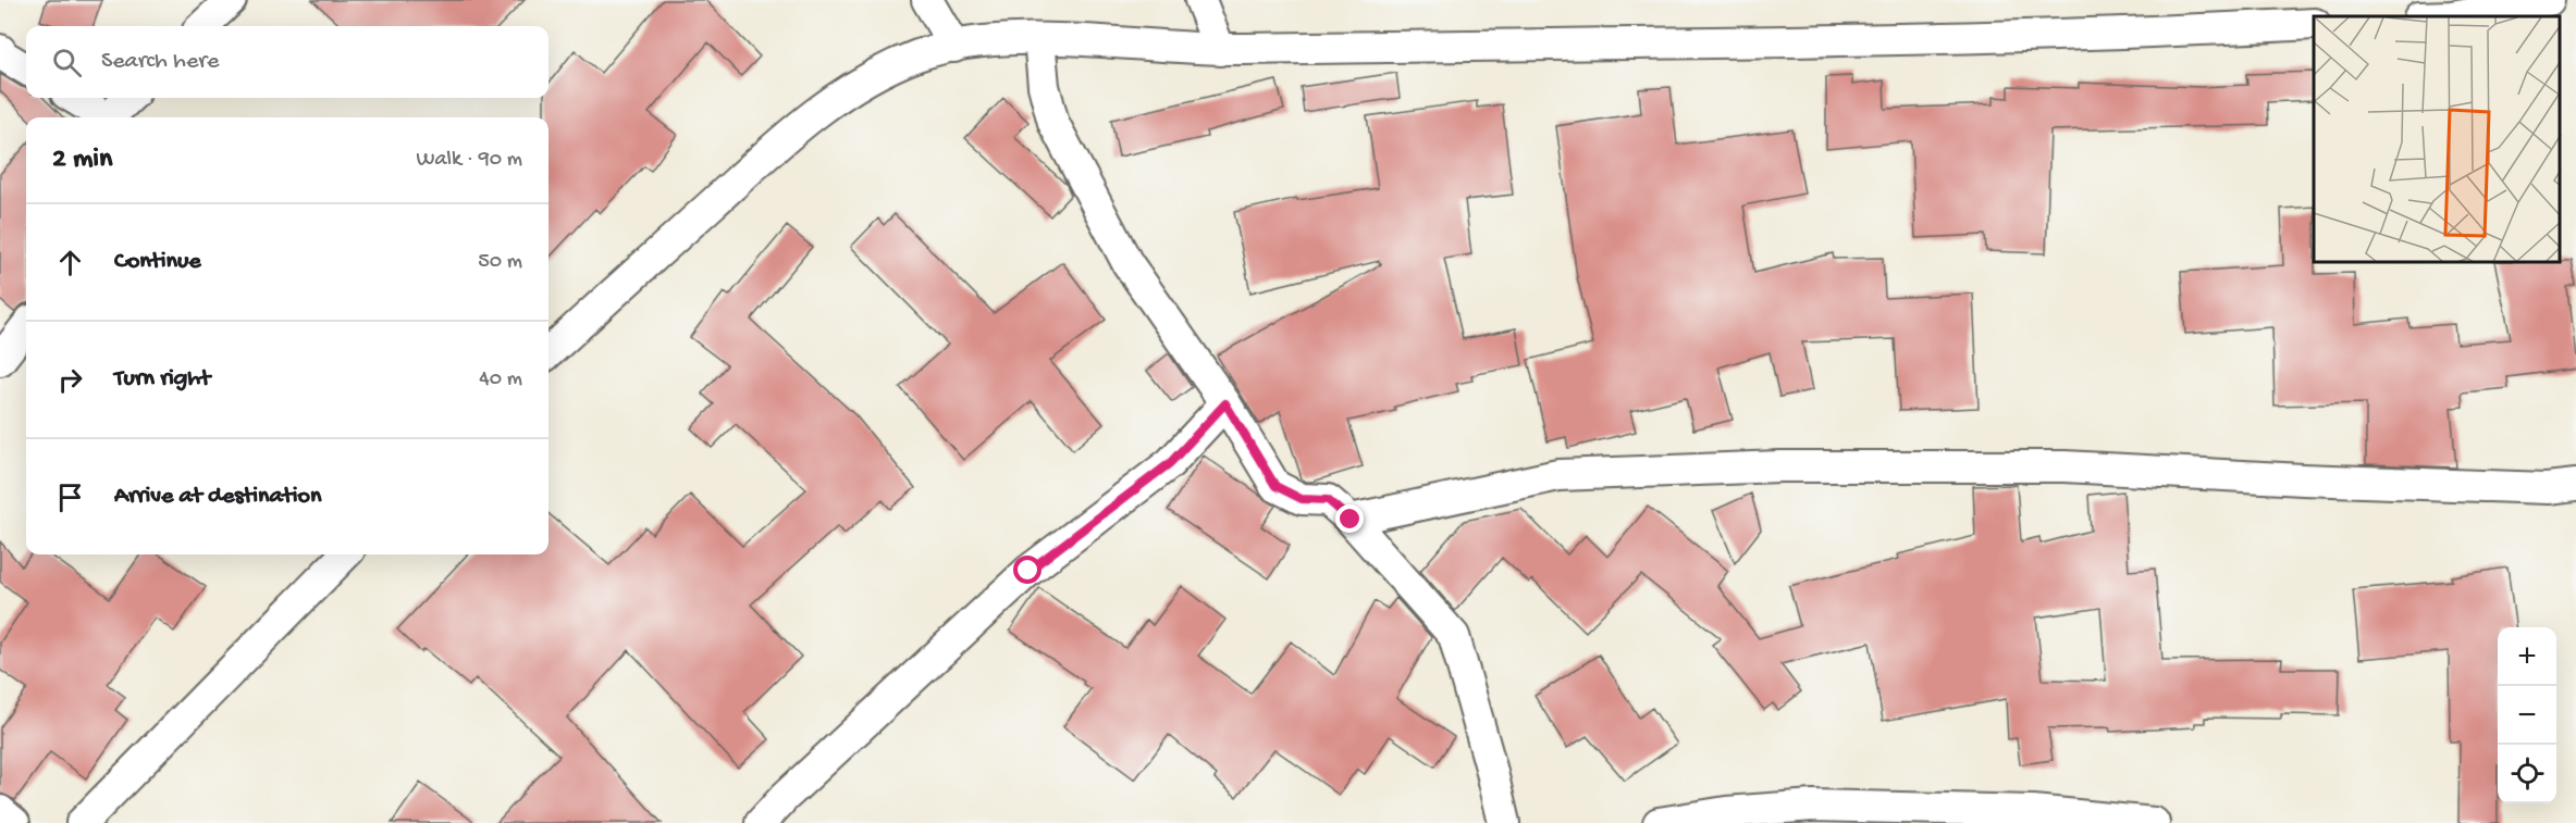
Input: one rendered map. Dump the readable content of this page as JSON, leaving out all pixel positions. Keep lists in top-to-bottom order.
{
  "page": {
    "search": "Search here",
    "heading": ["2 min", "Walk · 90 m"],
    "list": [
      ["Continue", "50 m"],
      ["Turn right", "40 m"],
      "Arrive at destination"
    ],
    "map_buttons": ["+", "−"]
  }
}
